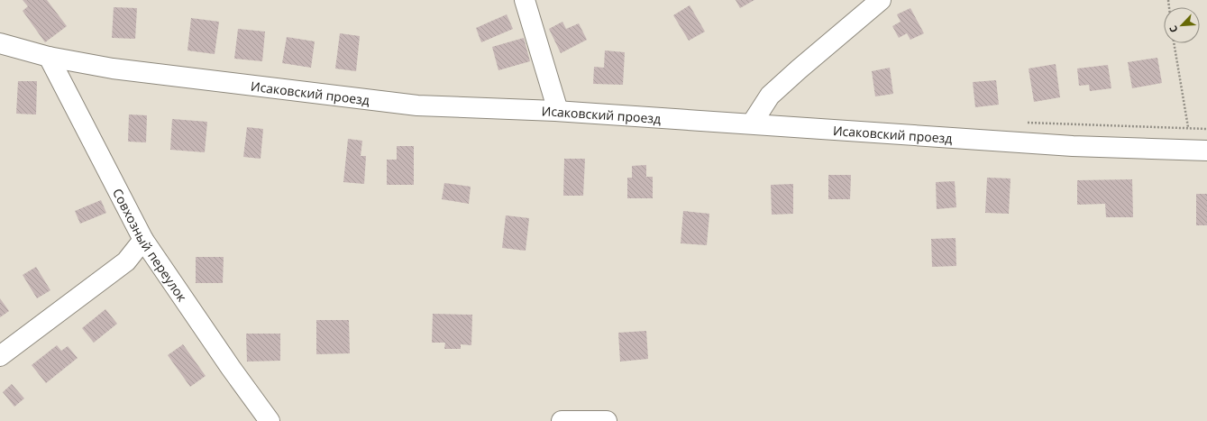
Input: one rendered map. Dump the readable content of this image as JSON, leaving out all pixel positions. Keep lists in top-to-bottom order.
{
  "streets": {
    "street": ["Исаковский проезд", "Совхозный переулок"]
  },
  "crossings": [
    ["Исаковский проезд", "Совхозный переулок"]
  ],
  "north": "bottom left"
}
